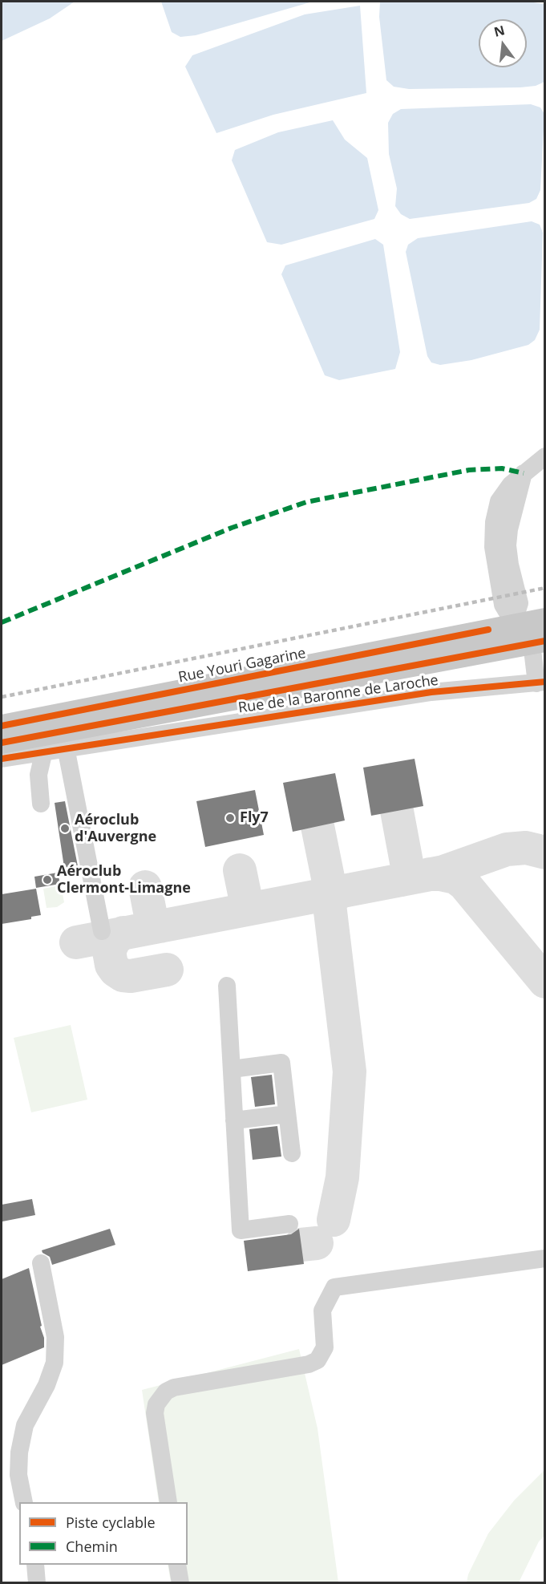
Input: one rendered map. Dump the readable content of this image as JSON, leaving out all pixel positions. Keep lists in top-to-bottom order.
{
  "streets": {
    "main road": ["Rue Youri Gagarine"],
    "street": ["Rue de la Baronne de Laroche"]
  },
  "places": ["Fly7", "Aéroclub d'Auvergne", "Aéroclub Clermont-Limagne"],
  "legend": ["Piste cyclable", "Chemin"],
  "north": "top"
}
